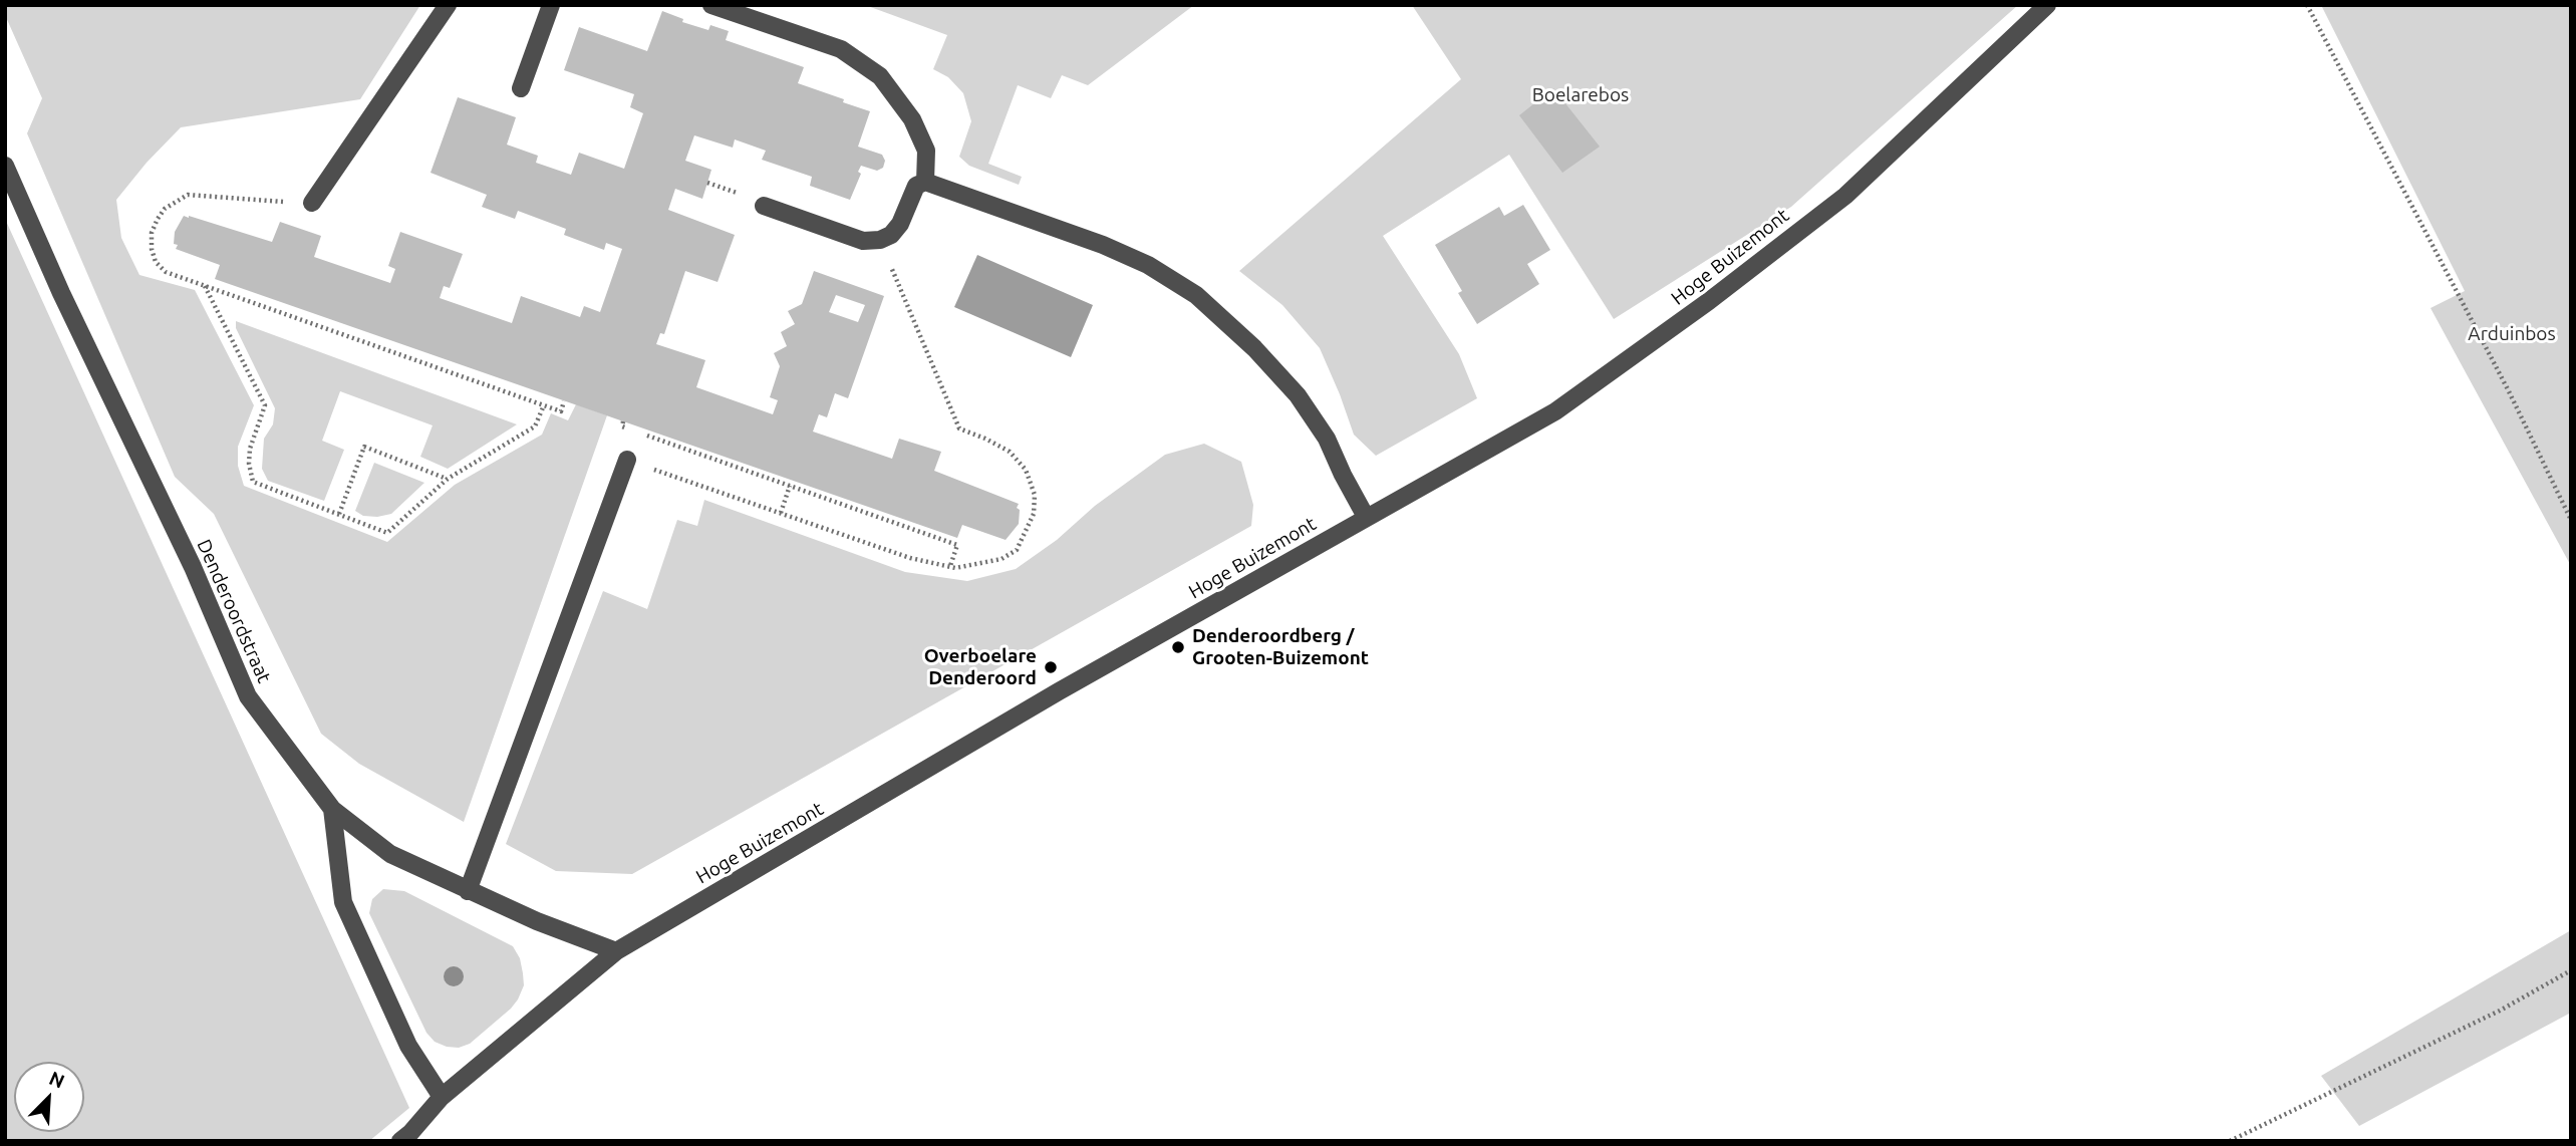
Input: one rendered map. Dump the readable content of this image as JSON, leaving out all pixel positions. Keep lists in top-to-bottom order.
{
  "streets": {
    "street": ["Hoge Buizemont", "Denderoordstraat"]
  },
  "crossings": [
    ["Hoge Buizemont", "Denderoordstraat"]
  ],
  "parks": ["Boelarebos", "Arduinbos"],
  "places": ["Denderoordberg / Grooten-Buizemont", "Overboelare Denderoord"],
  "north": "top right"
}
